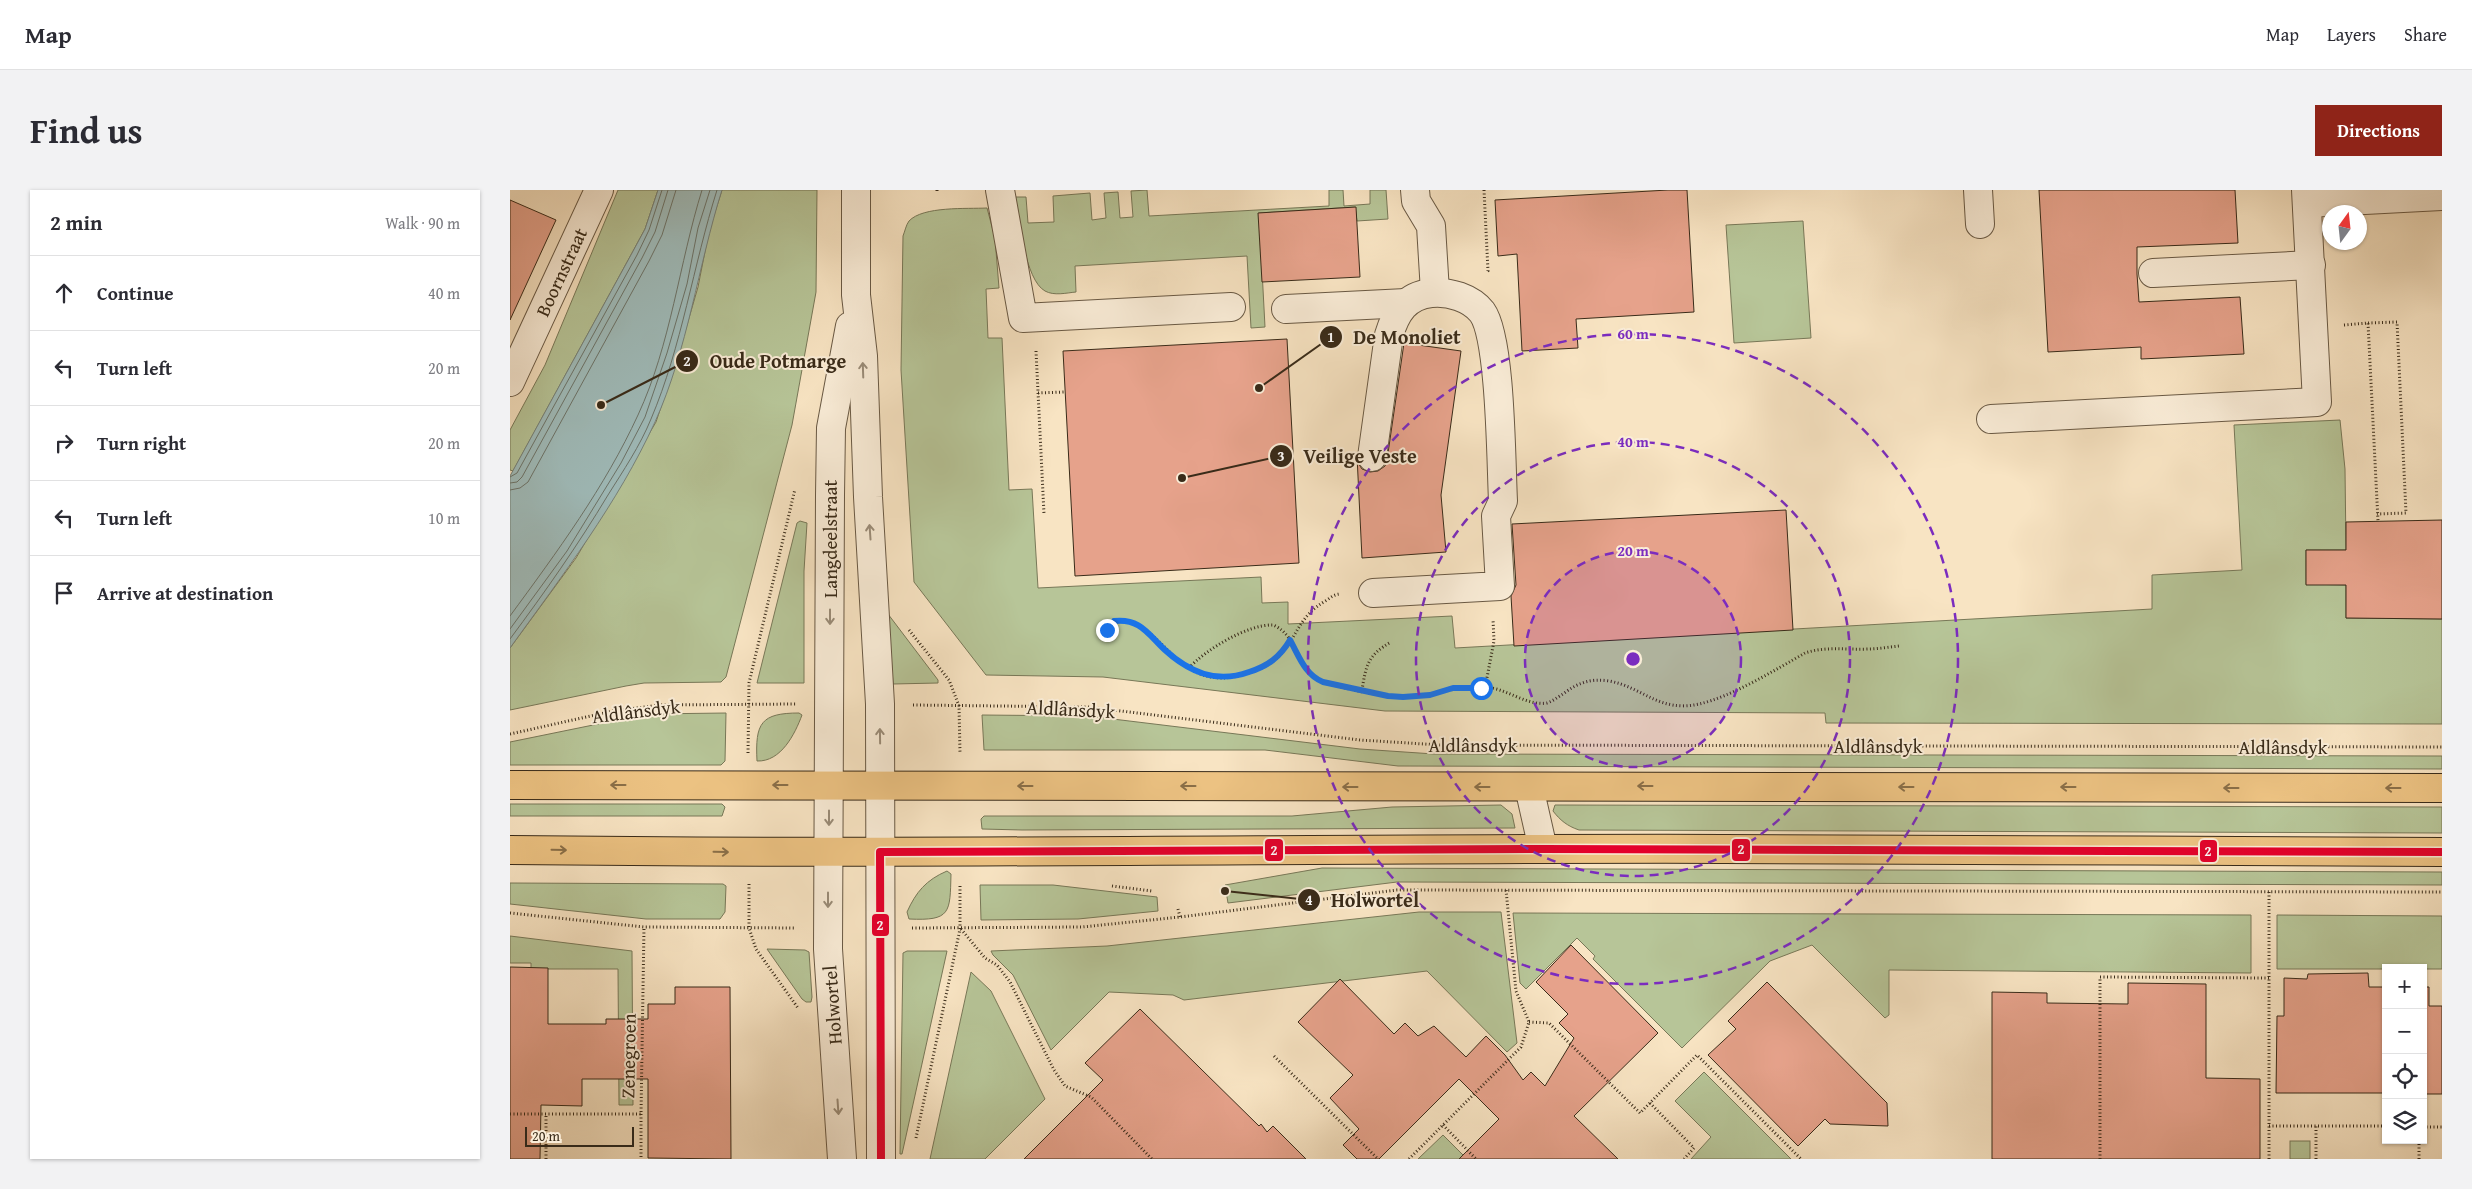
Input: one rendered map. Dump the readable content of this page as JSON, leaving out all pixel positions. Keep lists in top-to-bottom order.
{
  "streets": {
    "street": ["Boornstraat", "Langdeelstraat", "Holwortel"],
    "path": ["Aldlânsdyk", "Zenegroen"]
  },
  "crossings": [
    ["Langdeelstraat", "Aldlânsdyk"],
    ["Langdeelstraat", "Holwortel"]
  ],
  "places": [
    "De Monoliet",
    "Oude Potmarge",
    "Veilige Veste",
    "Holwortel"
  ],
  "lines": ["transit line 2"],
  "scale_bar": "20 m",
  "north": "top",
  "page": {
    "header": "Map",
    "nav": ["Map", "Layers", "Share"],
    "title": "Find us",
    "buttons": "Directions",
    "heading": ["2 min", "Walk · 90 m"],
    "list": [
      ["Continue", "40 m"],
      ["Turn left", "20 m"],
      ["Turn right", "20 m"],
      ["Turn left", "10 m"],
      "Arrive at destination"
    ],
    "map_buttons": ["+", "−"],
    "scale": "20 m"
  },
  "rings": ["60 m", "40 m", "20 m"]
}
